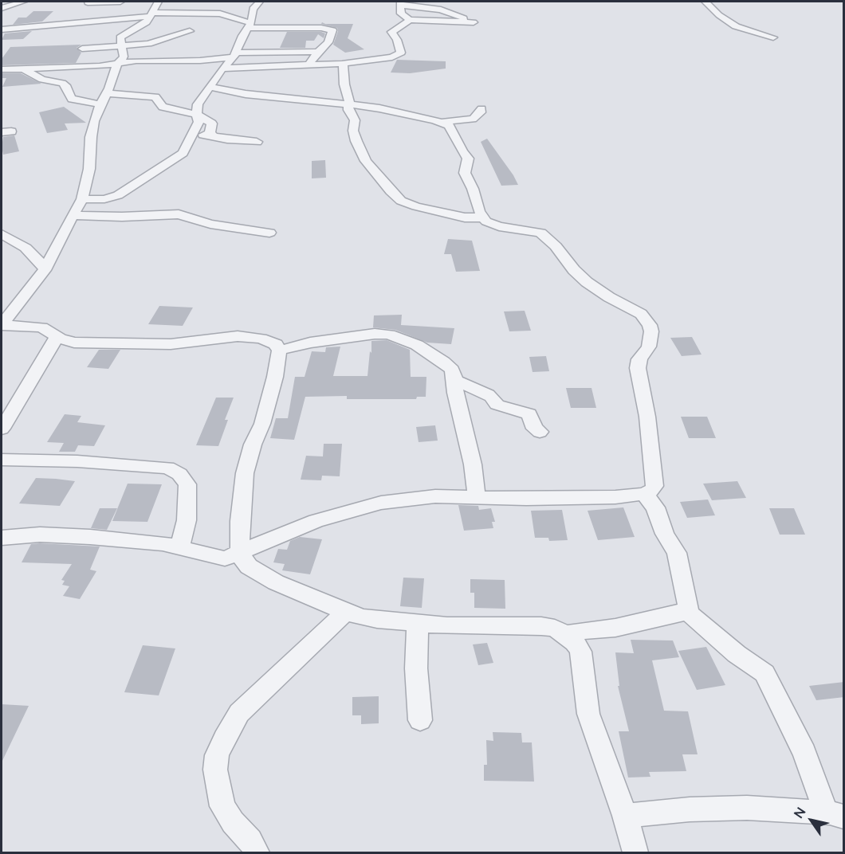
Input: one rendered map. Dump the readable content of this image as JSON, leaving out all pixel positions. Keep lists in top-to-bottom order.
{
  "north": "top left"
}
